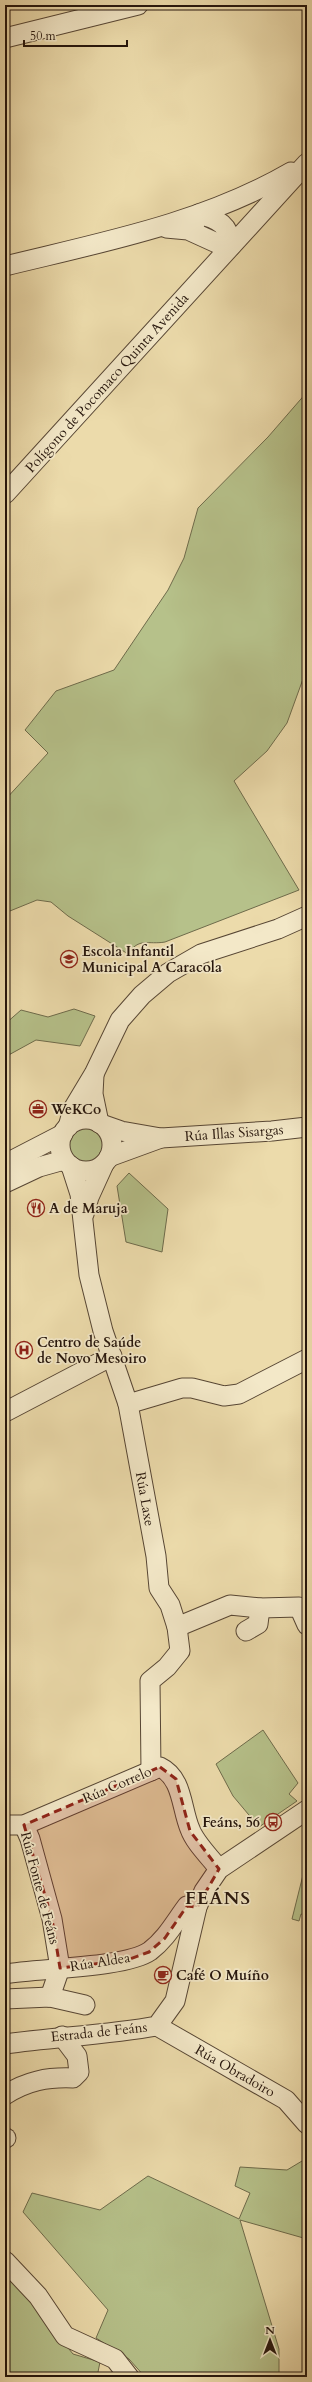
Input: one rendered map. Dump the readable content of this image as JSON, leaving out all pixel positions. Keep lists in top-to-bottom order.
{
  "streets": {
    "street": [
      "Polígono de Pocomaco Quinta Avenida",
      "Rúa Illas Sisargas",
      "Rúa Laxe",
      "Rúa Correlo",
      "Rúa Fonte de Feáns",
      "Rúa Aldea",
      "Estrada de Feáns",
      "Rúa Obradoiro"
    ]
  },
  "crossings": [
    ["Rúa Illas Sisargas", "Rúa Laxe"],
    ["Rúa Laxe", "Rúa Correlo"],
    ["Rúa Correlo", "Rúa Fonte de Feáns"],
    ["Rúa Correlo", "Estrada de Feáns"],
    ["Rúa Fonte de Feáns", "Rúa Aldea"],
    ["Rúa Aldea", "Estrada de Feáns"],
    ["Estrada de Feáns", "Rúa Obradoiro"]
  ],
  "districts": ["FEÁNS"],
  "places": {
    "school or university": ["Escola Infantil Municipal A Caracola"],
    "office": ["WeKCo"],
    "restaurant": ["A de Maruja"],
    "hospital": ["Centro de Saúde de Novo Mesoiro"],
    "bus stop": ["Feáns, 56"],
    "cafe": ["Café O Muíño"]
  },
  "scale_bar": "50 m",
  "north": "top"
}
